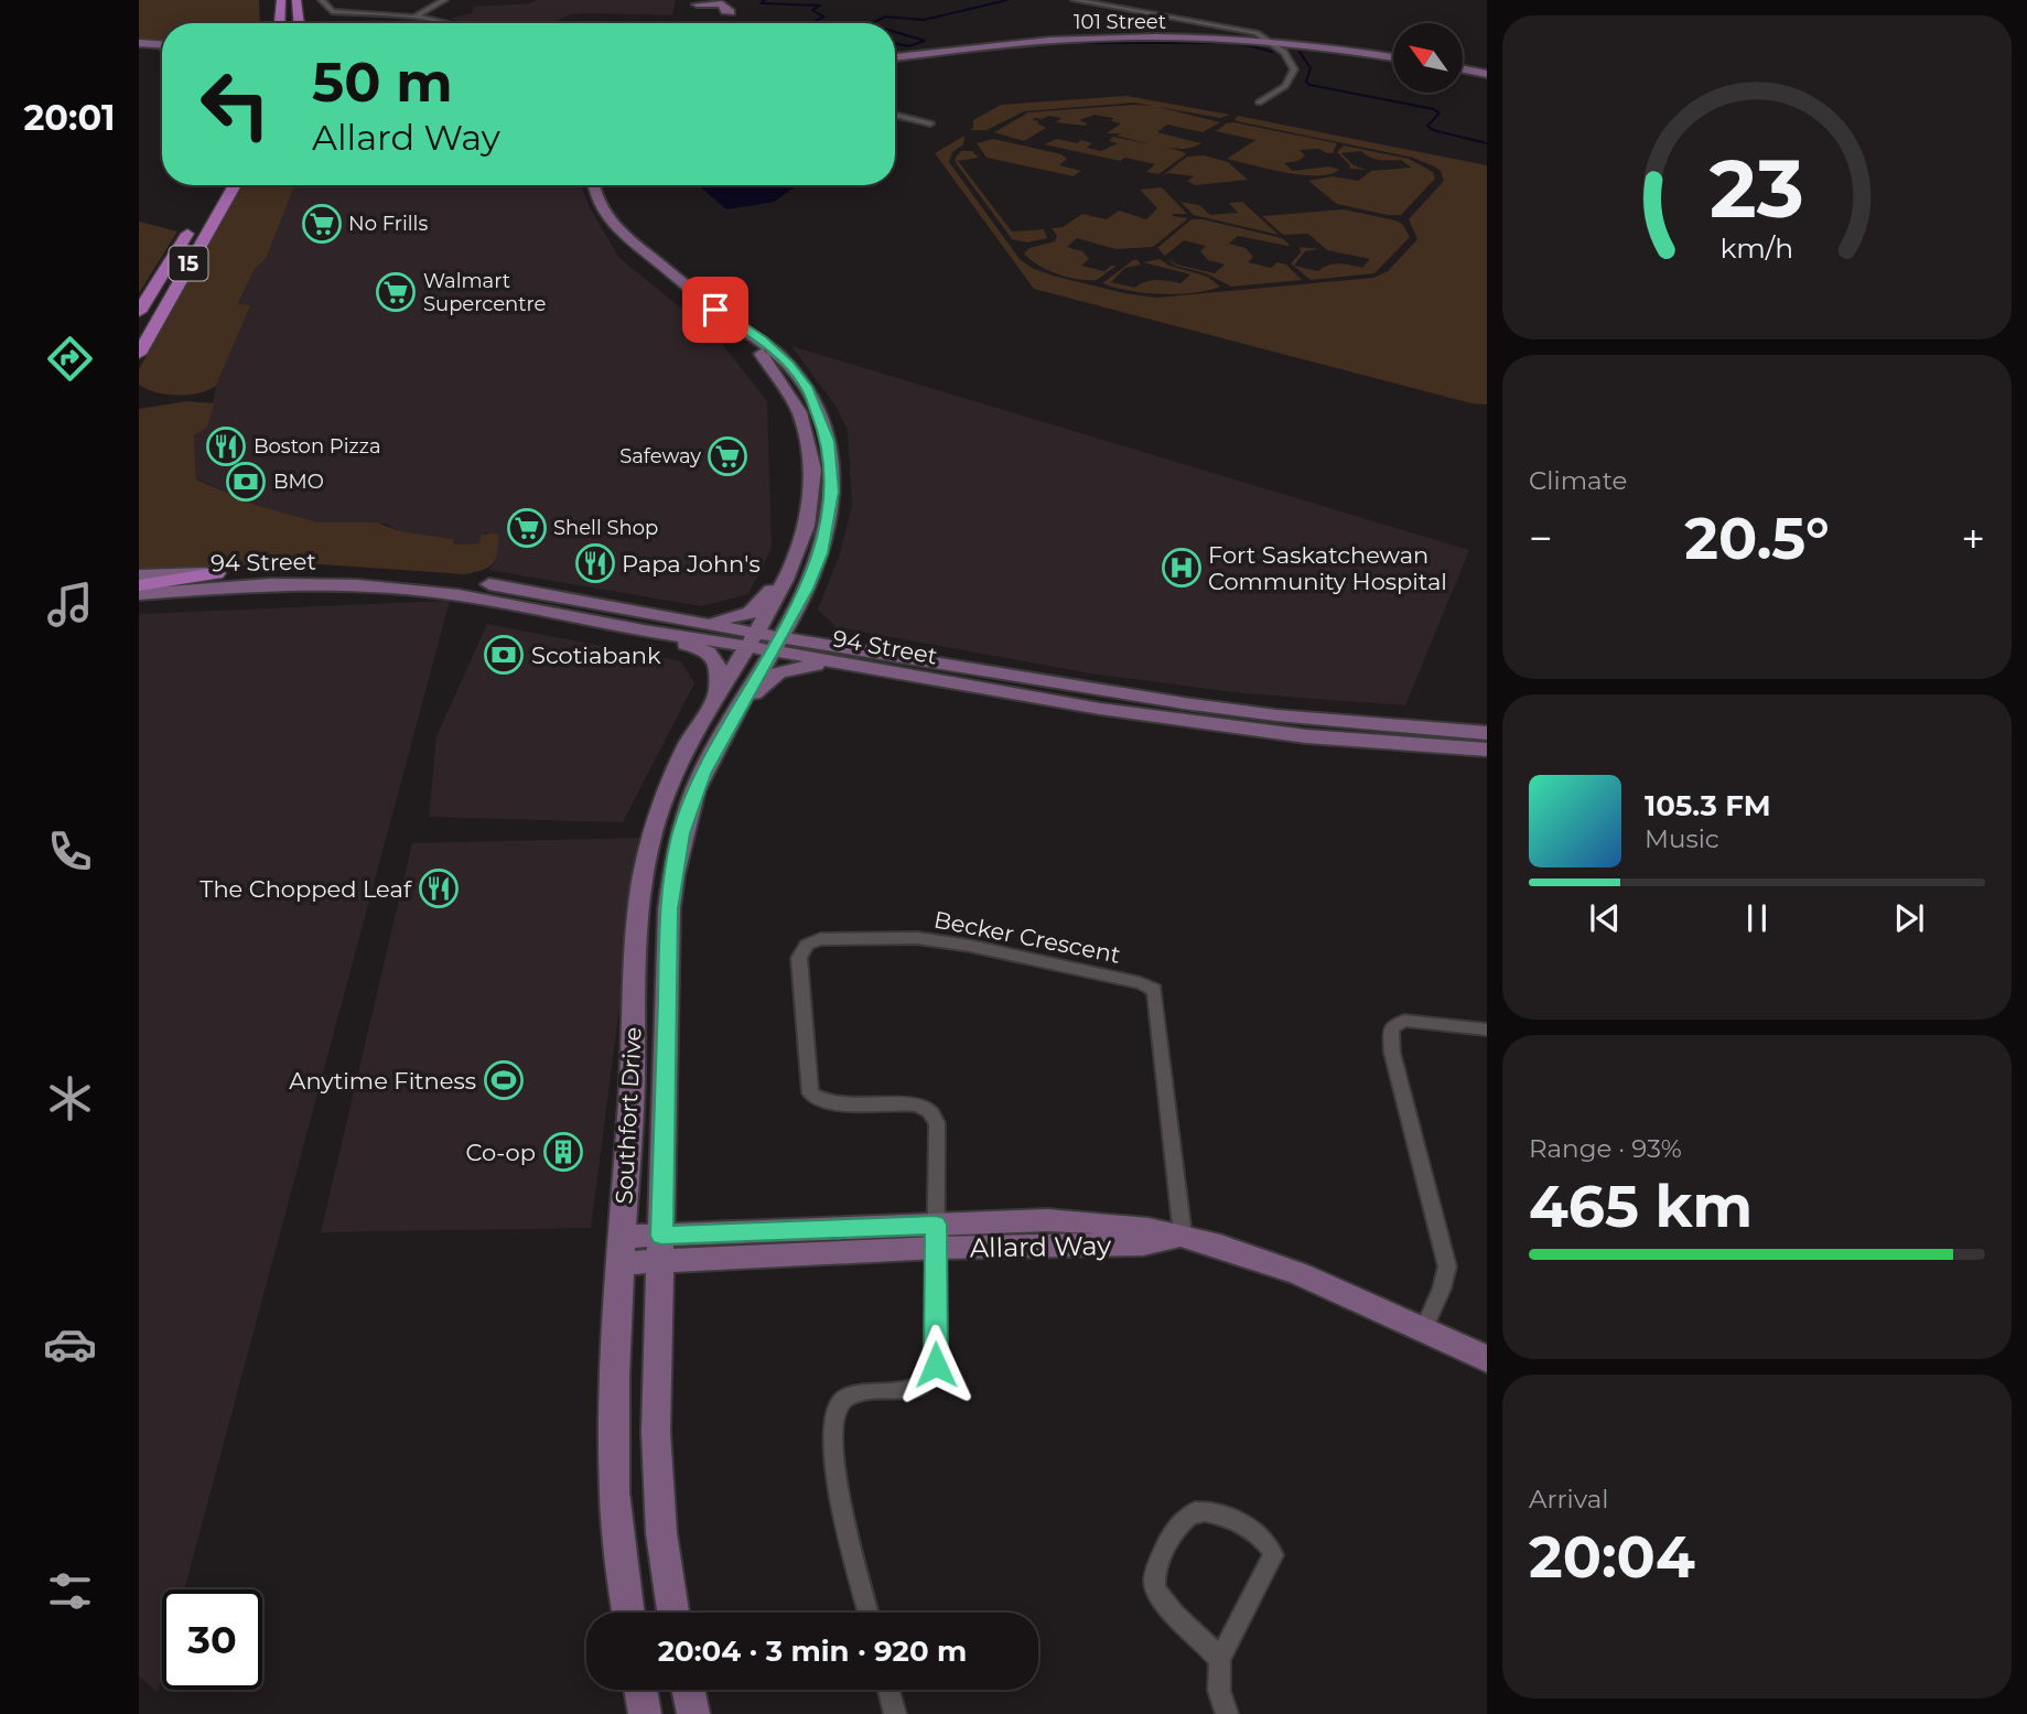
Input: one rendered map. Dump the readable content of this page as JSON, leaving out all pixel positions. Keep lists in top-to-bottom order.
{
  "streets": {
    "main road": [
      "101 Street",
      "15",
      "94 Street",
      "Southfort Drive",
      "Allard Way"
    ],
    "street": ["Becker Crescent"]
  },
  "crossings": [
    ["94 Street", "Southfort Drive"],
    ["Becker Crescent", "Allard Way"],
    ["Southfort Drive", "Allard Way"]
  ],
  "places": {
    "supermarket": [
      "No Frills",
      "Walmart Supercentre",
      "Safeway",
      "Shell Shop"
    ],
    "restaurant": ["Boston Pizza", "Papa John's", "The Chopped Leaf"],
    "bank": ["BMO", "Scotiabank"],
    "hospital": ["Fort Saskatchewan Community Hospital"],
    "sports": ["Anytime Fitness"],
    "building": ["Co-op"]
  },
  "north": "top left",
  "page": {
    "tabs": "20:01",
    "turn": ["50 m", "Allard Way"],
    "tile": [
      "Climate",
      ["Range · 93%", "465 km"],
      ["Arrival", "20:04"]
    ],
    "heat": ["−", "20.5°", "+"],
    "song": ["105.3 FM", "Music"],
    "limit": "30",
    "trip": "20:04 · 3 min · 920 m",
    "gauge": ["23", "km/h"]
  }
}
